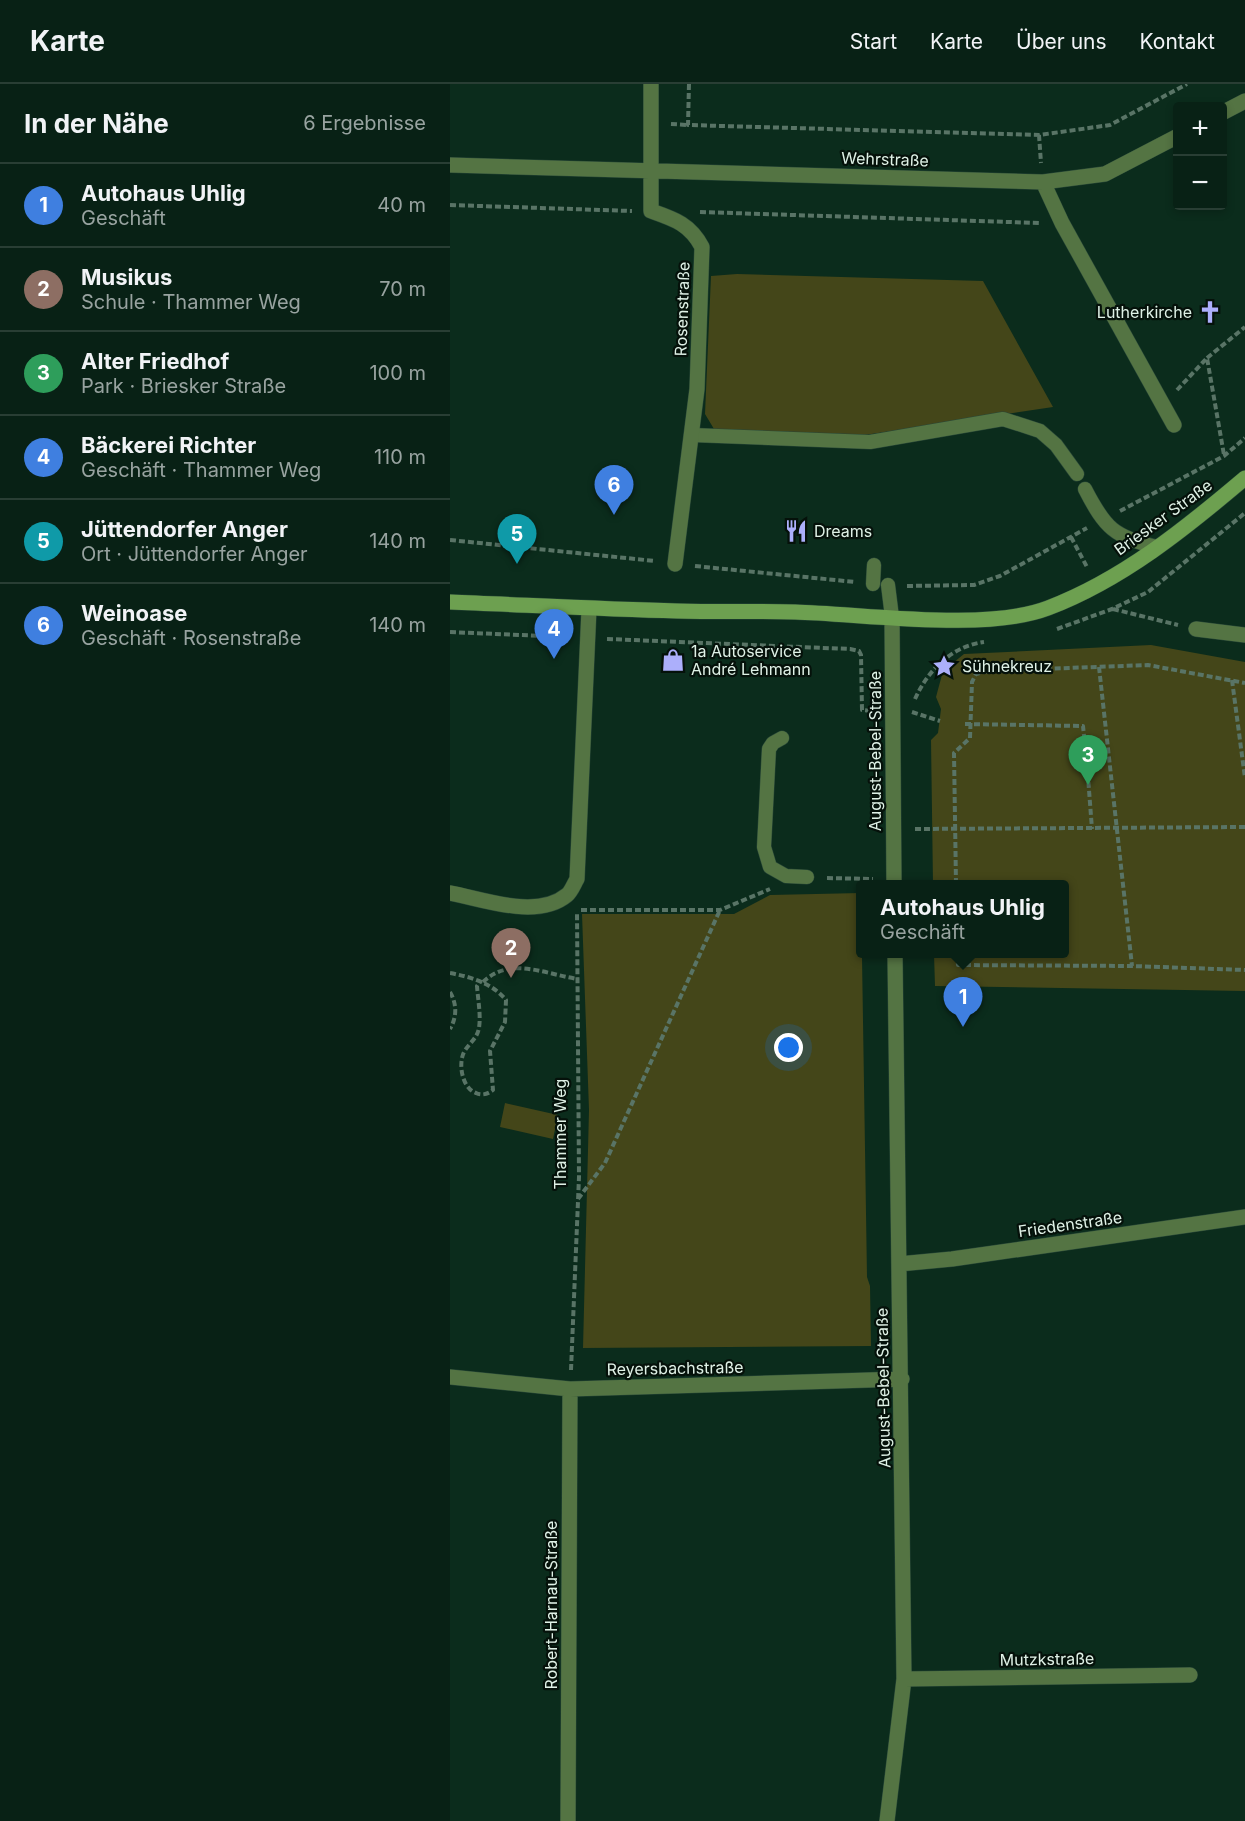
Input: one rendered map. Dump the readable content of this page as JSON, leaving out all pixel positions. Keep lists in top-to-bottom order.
{
  "streets": {
    "main road": ["Briesker Straße"],
    "street": [
      "Wehrstraße",
      "Rosenstraße",
      "August-Bebel-Straße",
      "Friedenstraße",
      "Reyersbachstraße",
      "Robert-Harnau-Straße",
      "Mutzkstraße"
    ],
    "path": ["Thammer Weg"]
  },
  "crossings": [
    ["Briesker Straße", "August-Bebel-Straße"],
    ["August-Bebel-Straße", "Friedenstraße"],
    ["August-Bebel-Straße", "Reyersbachstraße"],
    ["August-Bebel-Straße", "Mutzkstraße"],
    ["Thammer Weg", "Reyersbachstraße"],
    ["Thammer Weg", "Robert-Harnau-Straße"],
    ["Reyersbachstraße", "Robert-Harnau-Straße"]
  ],
  "places": {
    "church": ["Lutherkirche"],
    "restaurant": ["Dreams"],
    "shop": ["1a Autoservice André Lehmann"],
    "place": ["Sühnekreuz"]
  },
  "page": {
    "header": "Karte",
    "nav": [
      "Start",
      "Karte",
      "Über uns",
      "Kontakt"
    ],
    "heading": ["In der Nähe", "6 Ergebnisse"],
    "map_buttons": ["+", "−"],
    "list": [
      {
        "mark": "1",
        "name": "Autohaus Uhlig",
        "note": "Geschäft",
        "value": "40 m"
      },
      {
        "mark": "2",
        "name": "Musikus",
        "note": "Schule · Thammer Weg",
        "value": "70 m"
      },
      {
        "mark": "3",
        "name": "Alter Friedhof",
        "note": "Park · Briesker Straße",
        "value": "100 m"
      },
      {
        "mark": "4",
        "name": "Bäckerei Richter",
        "note": "Geschäft · Thammer Weg",
        "value": "110 m"
      },
      {
        "mark": "5",
        "name": "Jüttendorfer Anger",
        "note": "Ort · Jüttendorfer Anger",
        "value": "140 m"
      },
      {
        "mark": "6",
        "name": "Weinoase",
        "note": "Geschäft · Rosenstraße",
        "value": "140 m"
      }
    ],
    "pins": [
      "6",
      "5",
      "4",
      "3",
      "2",
      "1"
    ],
    "popup": ["Autohaus Uhlig", "Geschäft"]
  }
}
